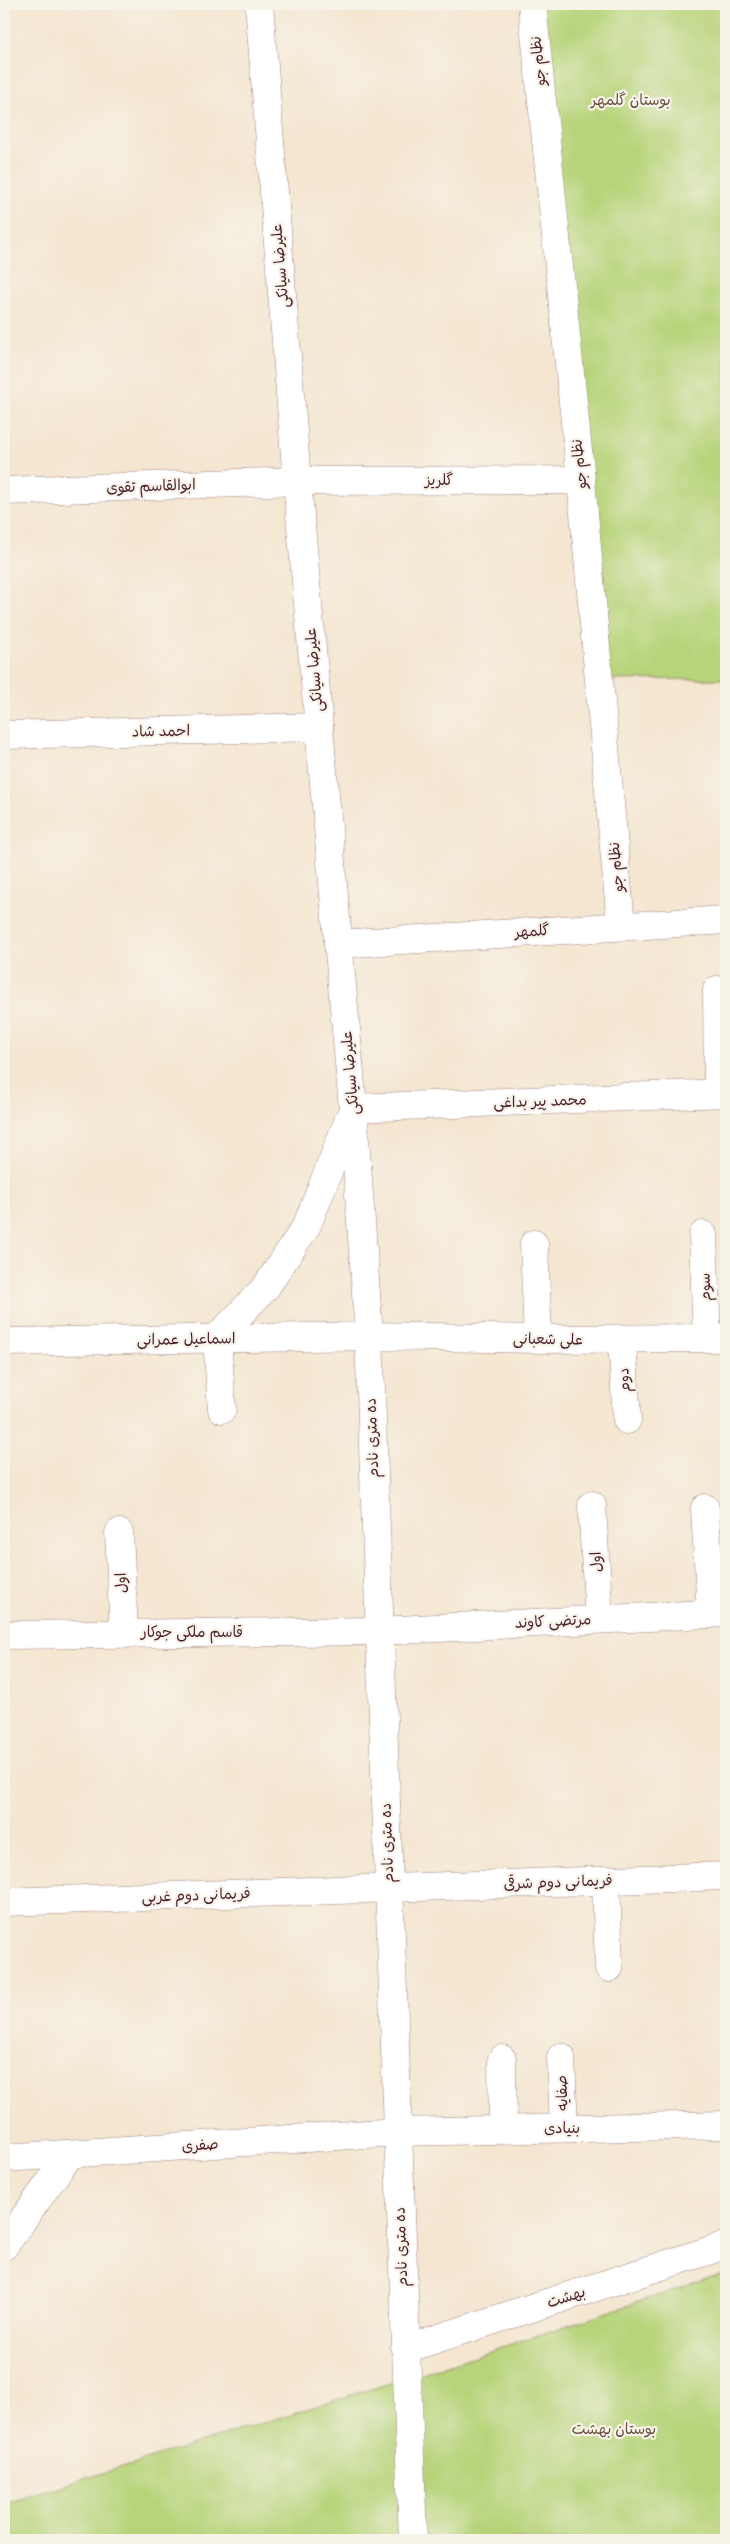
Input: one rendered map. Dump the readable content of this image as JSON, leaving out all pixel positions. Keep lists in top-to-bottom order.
{
  "streets": {
    "street": [
      "نظام جو",
      "علیرضا سیانکی",
      "گلریز",
      "ابوالقاسم تقوی",
      "احمد شاد",
      "گلمهر",
      "محمد پیر بداغی",
      "سوم",
      "اسماعیل عمرانی",
      "علی شعبانی",
      "دوم",
      "ده متری نادم",
      "اول",
      "مرتضی کاوند",
      "قاسم ملکی جوکار",
      "فریمانی دوم شرقی",
      "فریمانی دوم غربی",
      "صفایه",
      "بنیادی",
      "صفری",
      "بهشت"
    ]
  },
  "crossings": [
    ["نظام جو", "گلریز"],
    ["نظام جو", "گلمهر"],
    ["علیرضا سیانکی", "گلریز"],
    ["علیرضا سیانکی", "ابوالقاسم تقوی"],
    ["علیرضا سیانکی", "احمد شاد"],
    ["علیرضا سیانکی", "گلمهر"],
    ["علیرضا سیانکی", "محمد پیر بداغی"],
    ["علیرضا سیانکی", "اسماعیل عمرانی"],
    ["علیرضا سیانکی", "علی شعبانی"],
    ["علیرضا سیانکی", "ده متری نادم"],
    ["گلریز", "ابوالقاسم تقوی"],
    ["سوم", "علی شعبانی"],
    ["اسماعیل عمرانی", "علی شعبانی"],
    ["اسماعیل عمرانی", "ده متری نادم"],
    ["علی شعبانی", "دوم"],
    ["علی شعبانی", "ده متری نادم"],
    ["ده متری نادم", "مرتضی کاوند"],
    ["ده متری نادم", "قاسم ملکی جوکار"],
    ["ده متری نادم", "فریمانی دوم شرقی"],
    ["ده متری نادم", "فریمانی دوم غربی"],
    ["ده متری نادم", "بنیادی"],
    ["ده متری نادم", "صفری"],
    ["ده متری نادم", "بهشت"],
    ["اول", "مرتضی کاوند"],
    ["اول", "قاسم ملکی جوکار"],
    ["مرتضی کاوند", "قاسم ملکی جوکار"],
    ["فریمانی دوم شرقی", "فریمانی دوم غربی"],
    ["صفایه", "بنیادی"],
    ["بنیادی", "صفری"]
  ],
  "parks": ["بوستان گلمهر", "بوستان بهشت"]
}
